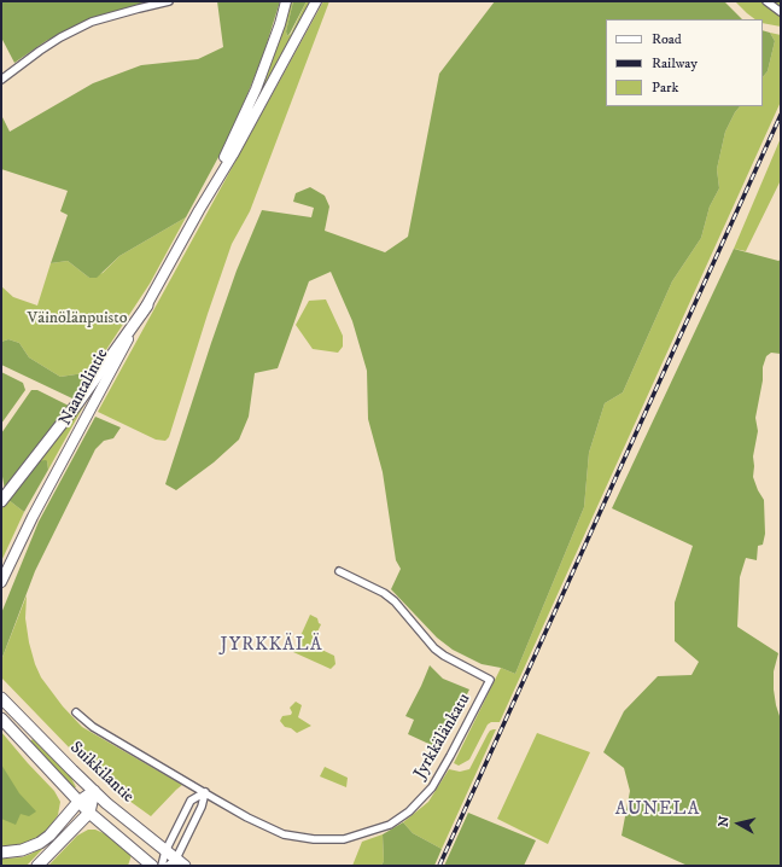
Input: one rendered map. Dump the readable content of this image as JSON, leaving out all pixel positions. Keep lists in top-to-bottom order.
{
  "streets": {
    "main road": ["Naantalintie", "Suikkilantie"],
    "street": ["Jyrkkälänkatu"]
  },
  "districts": ["JYRKKÄLÄ", "AUNELA"],
  "parks": ["Väinölänpuisto"],
  "legend": ["Road", "Railway", "Park"],
  "north": "left"
}
